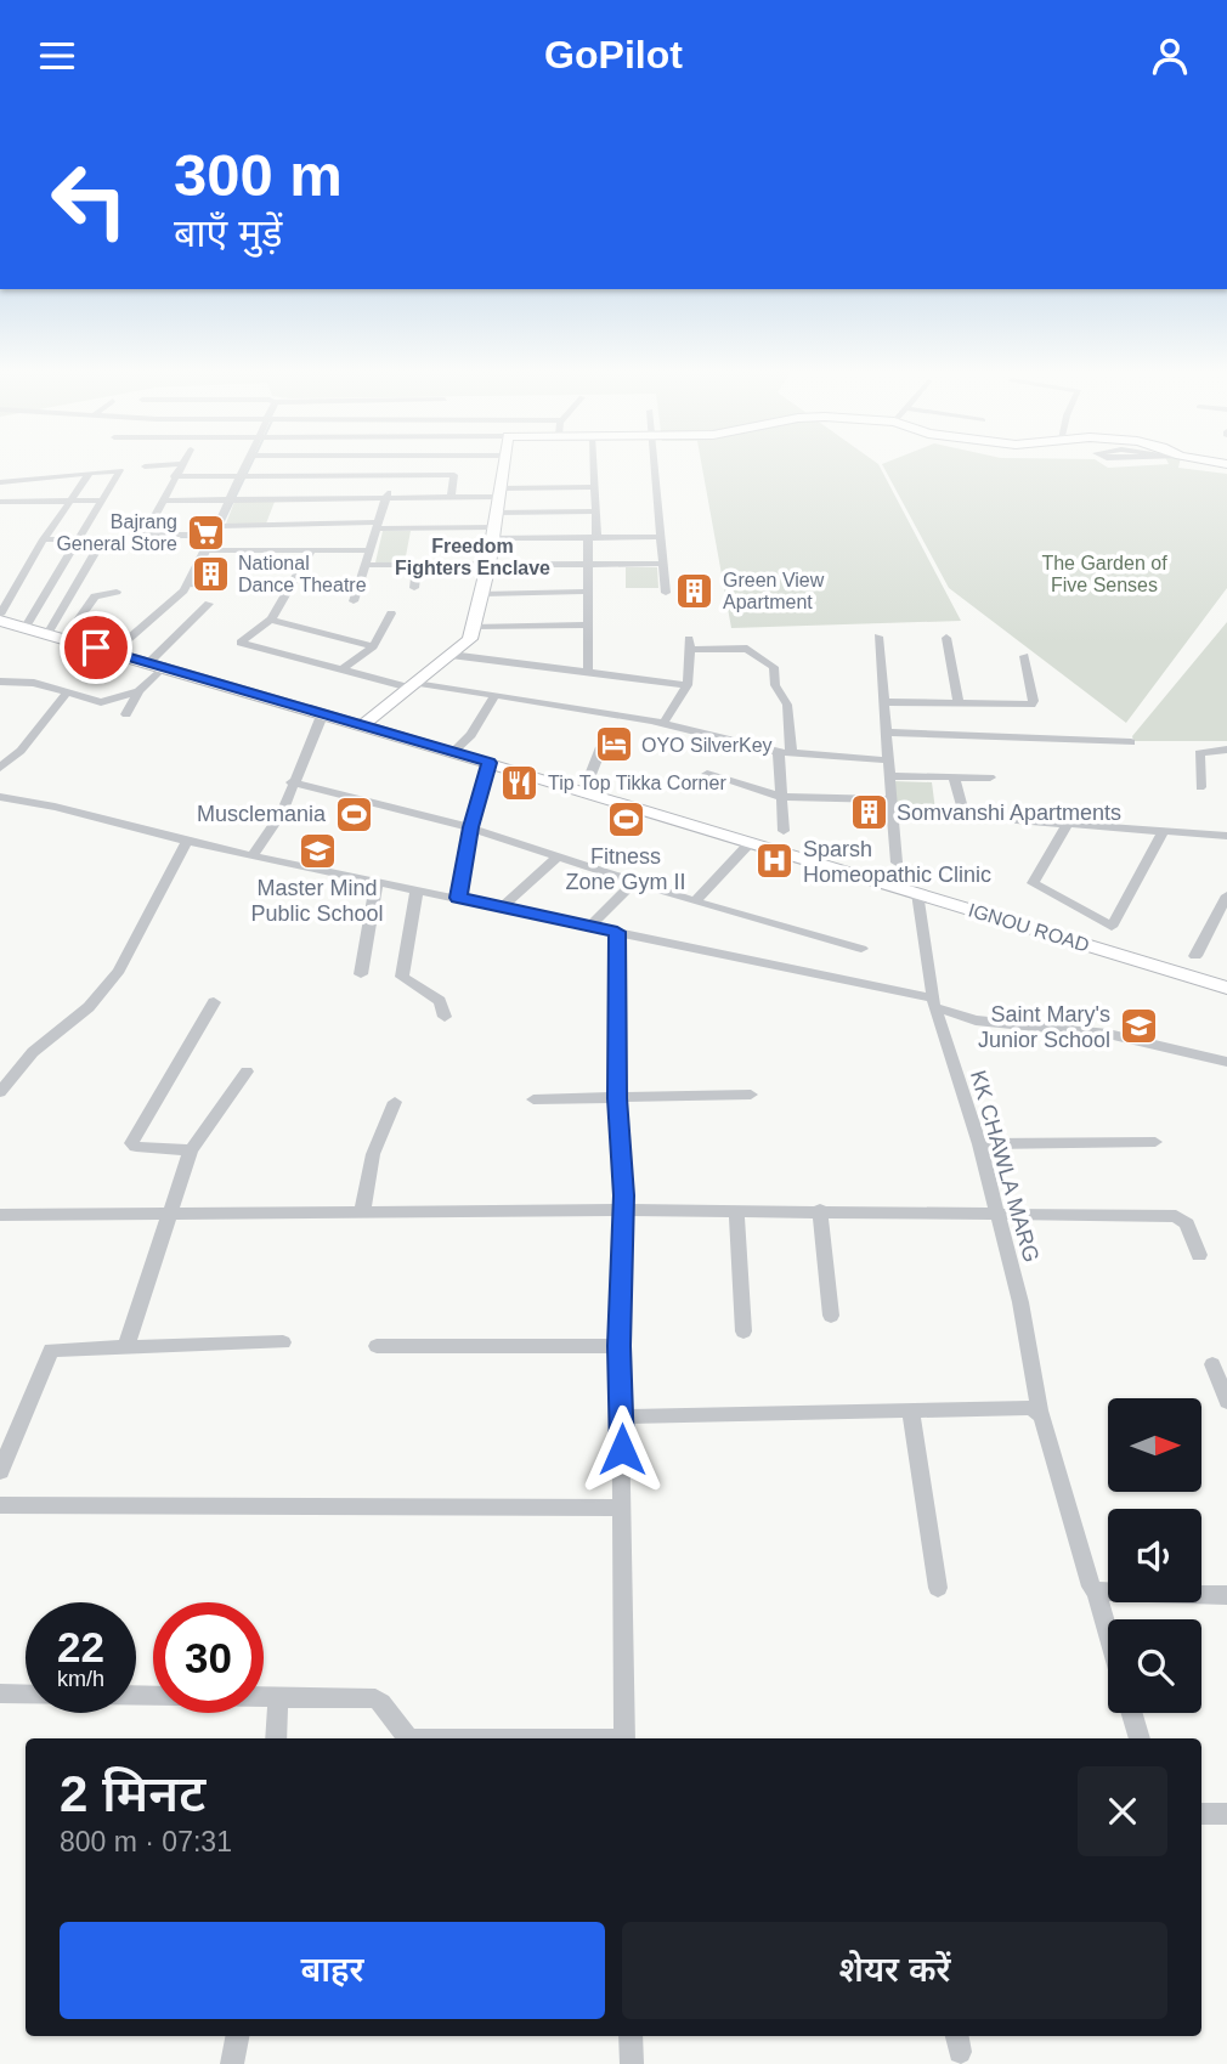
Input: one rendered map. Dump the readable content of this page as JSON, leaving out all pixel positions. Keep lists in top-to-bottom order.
{
  "streets": {
    "street": ["IGNOU ROAD", "KK CHAWLA MARG"]
  },
  "crossings": [
    ["IGNOU ROAD", "KK CHAWLA MARG"]
  ],
  "districts": ["Freedom Fighters Enclave"],
  "parks": ["The Garden of Five Senses"],
  "places": {
    "supermarket": ["Bajrang General Store"],
    "building": ["National Dance Theatre", "Green View Apartment", "Somvanshi Apartments"],
    "hotel": ["OYO SilverKey"],
    "restaurant": ["Tip Top Tikka Corner"],
    "sports": ["Musclemania", "Fitness Zone Gym II"],
    "school or university": ["Master Mind Public School", "Saint Mary's Junior School"],
    "hospital": ["Sparsh Homeopathic Clinic"]
  },
  "north": "right",
  "page": {
    "header": "GoPilot",
    "turn": ["300 m", "बाएँ मुड़ें"],
    "speed": "22 km/h",
    "limit": "30",
    "heading": ["2 मिनट", "800 m · 07:31"],
    "buttons": ["बाहर", "शेयर करें"]
  }
}
